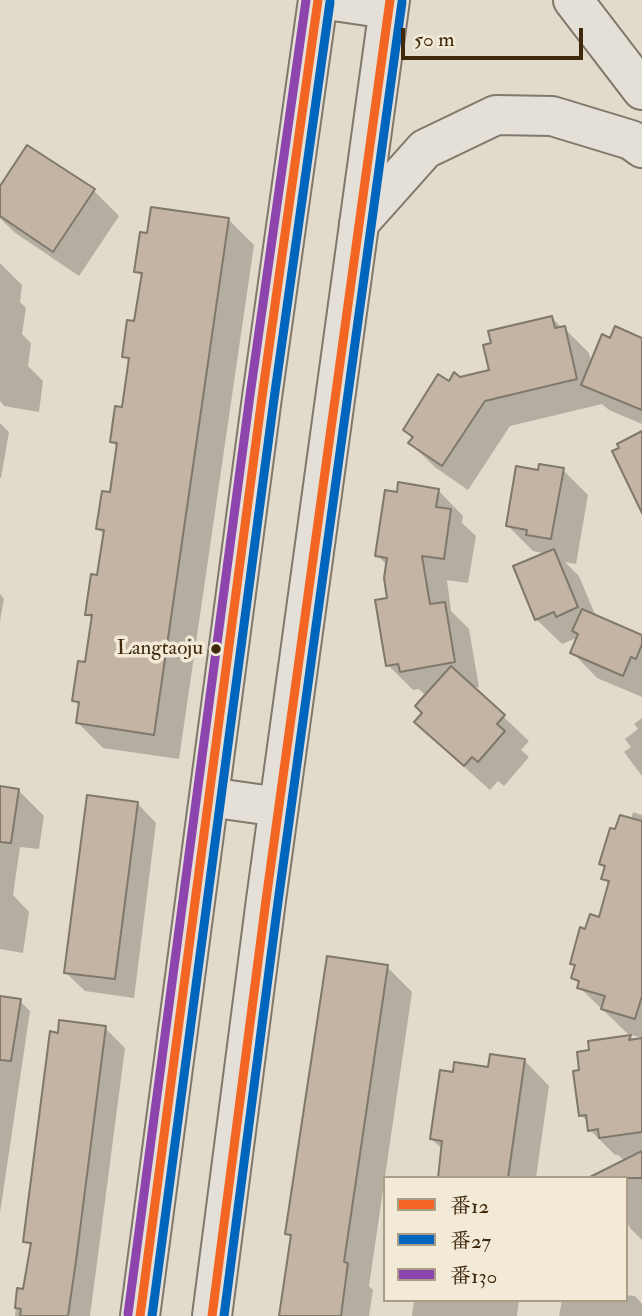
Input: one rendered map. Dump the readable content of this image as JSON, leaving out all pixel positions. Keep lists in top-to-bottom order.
{
  "places": ["Langtaoju"],
  "lines": ["transit line 番12", "transit line 番130", "transit line 番27"],
  "legend": ["番12", "番27", "番130"],
  "scale_bar": "50 m"
}
